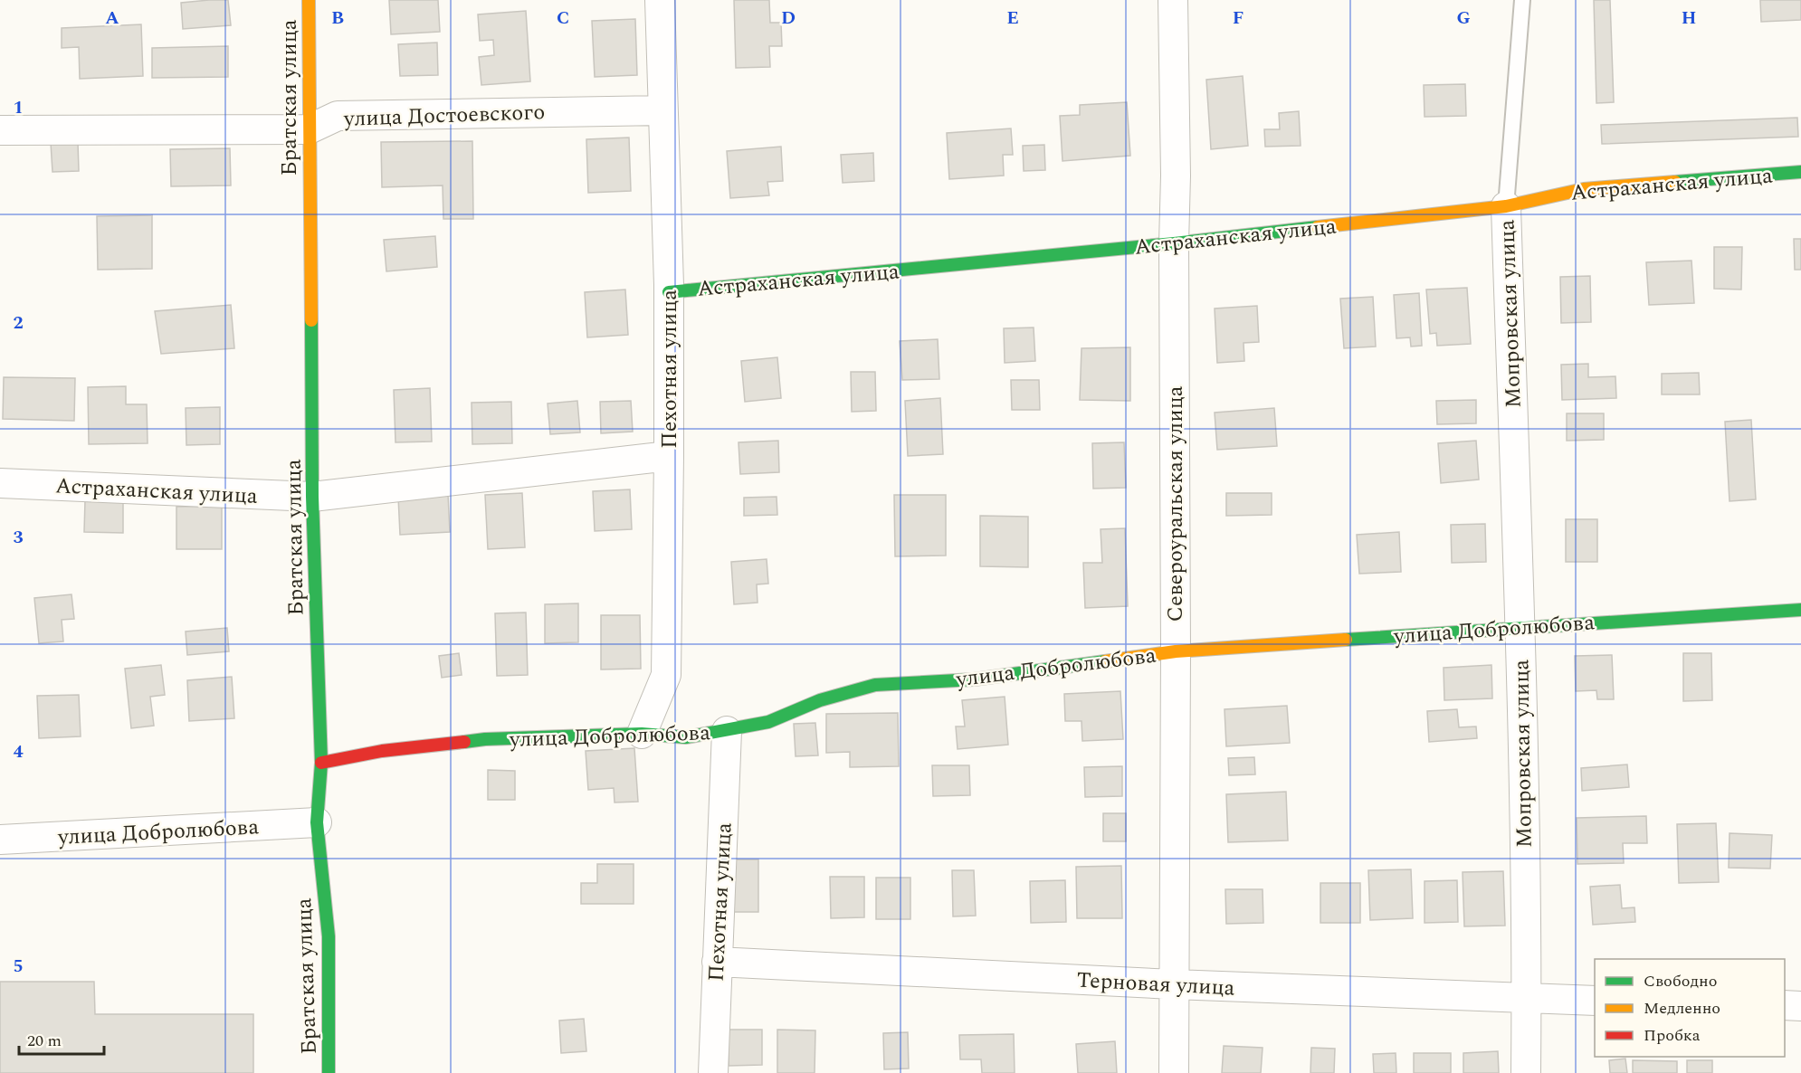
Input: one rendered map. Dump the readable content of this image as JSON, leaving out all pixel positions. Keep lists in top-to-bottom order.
{
  "streets": {
    "street": [
      "Братская улица",
      "улица Достоевского",
      "Астраханская улица",
      "Мопровская улица",
      "Пехотная улица",
      "Североуральская улица",
      "улица Добролюбова",
      "Терновая улица"
    ]
  },
  "crossings": [
    ["Братская улица", "улица Достоевского"],
    ["Братская улица", "Астраханская улица"],
    ["Братская улица", "улица Добролюбова"],
    ["улица Достоевского", "Пехотная улица"],
    ["Астраханская улица", "Мопровская улица"],
    ["Астраханская улица", "Пехотная улица"],
    ["Астраханская улица", "Североуральская улица"],
    ["Мопровская улица", "улица Добролюбова"],
    ["Мопровская улица", "Терновая улица"],
    ["Пехотная улица", "улица Добролюбова"],
    ["Пехотная улица", "Терновая улица"],
    ["Североуральская улица", "улица Добролюбова"],
    ["Североуральская улица", "Терновая улица"]
  ],
  "legend": ["Свободно", "Медленно", "Пробка"],
  "scale_bar": "20 m",
  "grid": {
    "columns": [
      "A",
      "B",
      "C",
      "D",
      "E",
      "F",
      "G",
      "H"
    ],
    "rows": [
      "1",
      "2",
      "3",
      "4",
      "5"
    ]
  }
}
